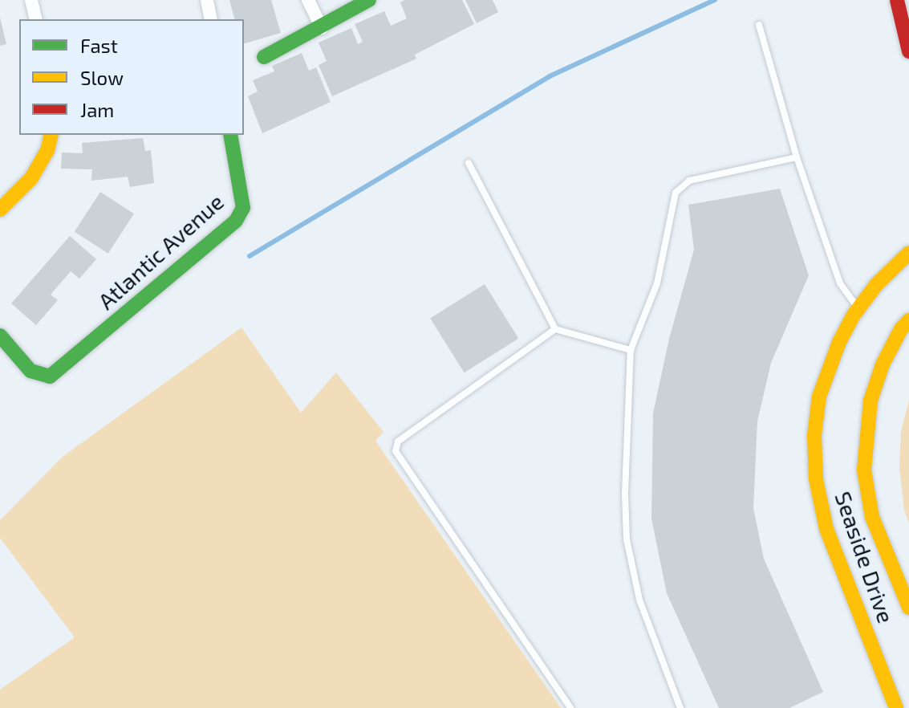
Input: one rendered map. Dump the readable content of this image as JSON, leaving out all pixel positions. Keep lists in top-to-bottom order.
{
  "streets": {
    "street": ["Atlantic Avenue", "Seaside Drive"]
  },
  "legend": ["Fast", "Slow", "Jam"]
}
